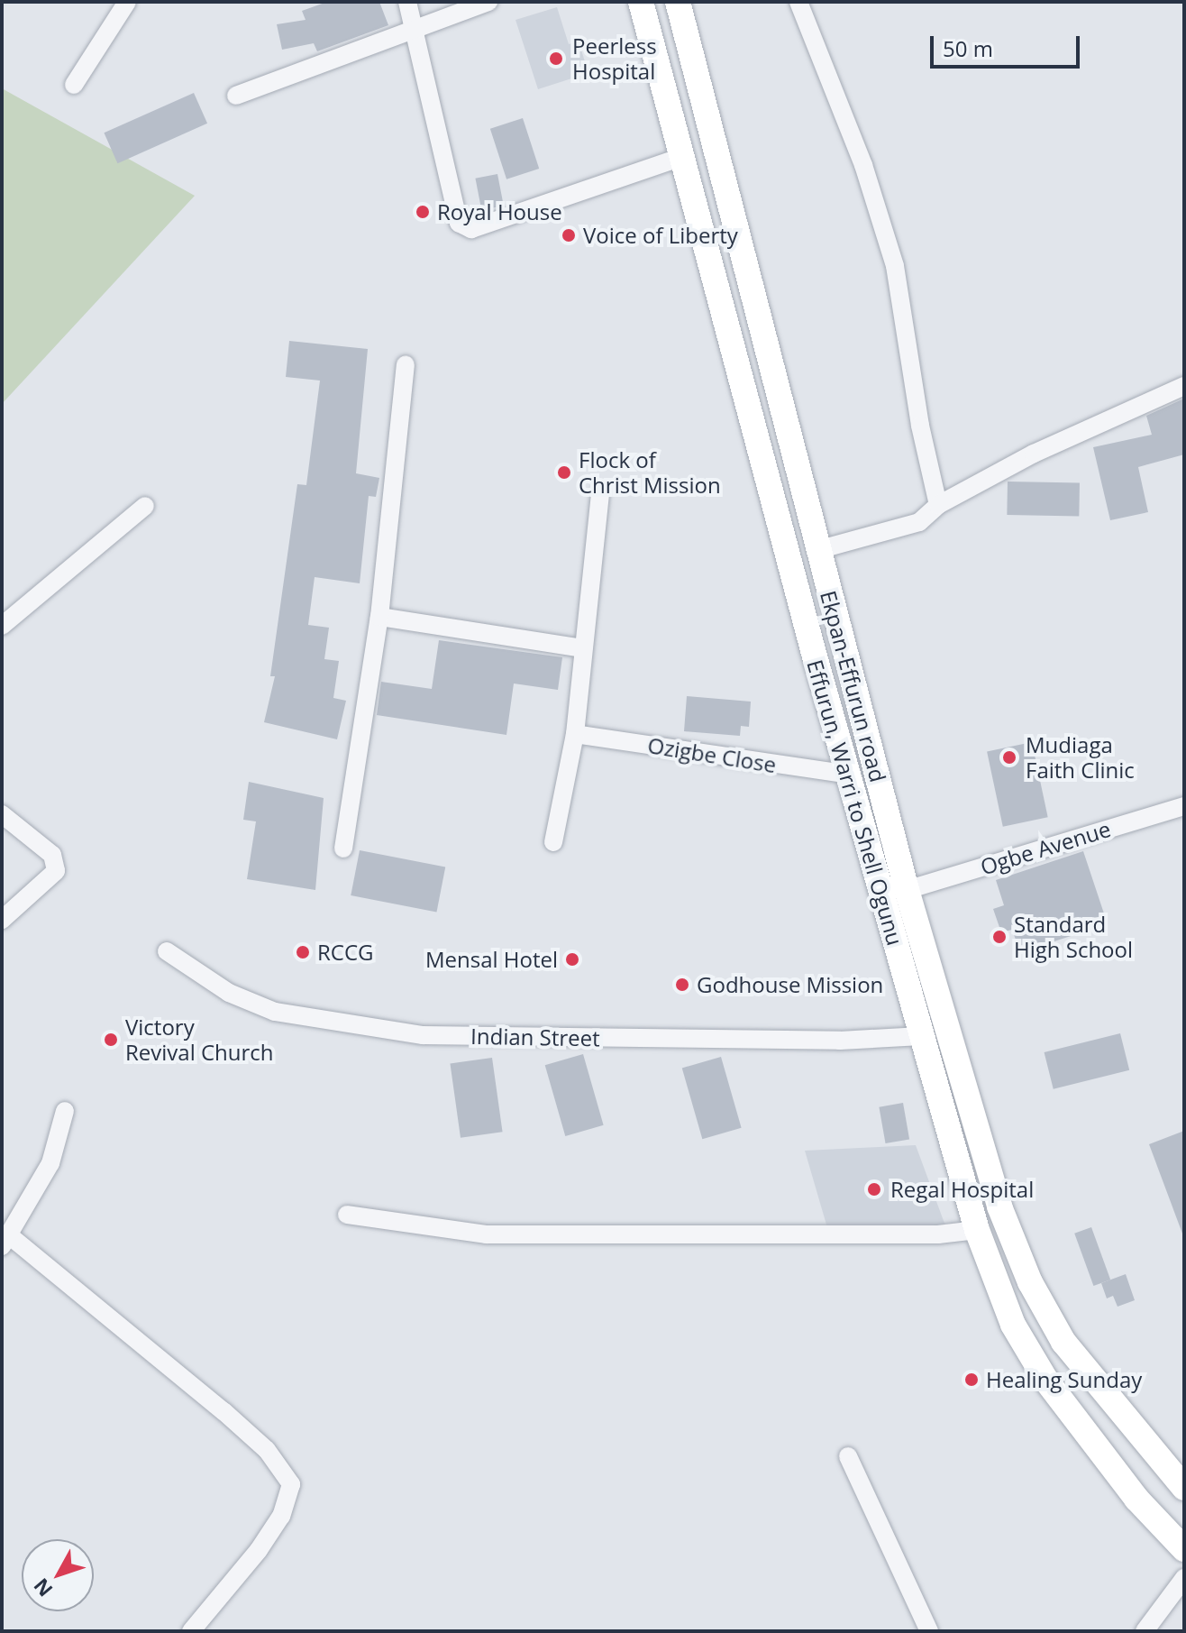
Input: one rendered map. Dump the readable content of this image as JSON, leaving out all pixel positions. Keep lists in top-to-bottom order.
{
  "streets": {
    "main road": ["Ekpan-Effurun road", "Effurun, Warri to Shell Ogunu"],
    "street": ["Ozigbe Close", "Ogbe Avenue", "Indian Street"]
  },
  "crossings": [
    ["Ekpan-Effurun road", "Ogbe Avenue"],
    ["Ozigbe Close", "Effurun, Warri to Shell Ogunu"],
    ["Effurun, Warri to Shell Ogunu", "Indian Street"]
  ],
  "places": [
    "Peerless Hospital",
    "Royal House",
    "Voice of Liberty",
    "Flock of Christ Mission",
    "Mudiaga Faith Clinic",
    "Standard High School",
    "RCCG",
    "Mensal Hotel",
    "Godhouse Mission",
    "Victory Revival Church",
    "Regal Hospital",
    "Healing Sunday"
  ],
  "scale_bar": "50 m",
  "north": "bottom left"
}
